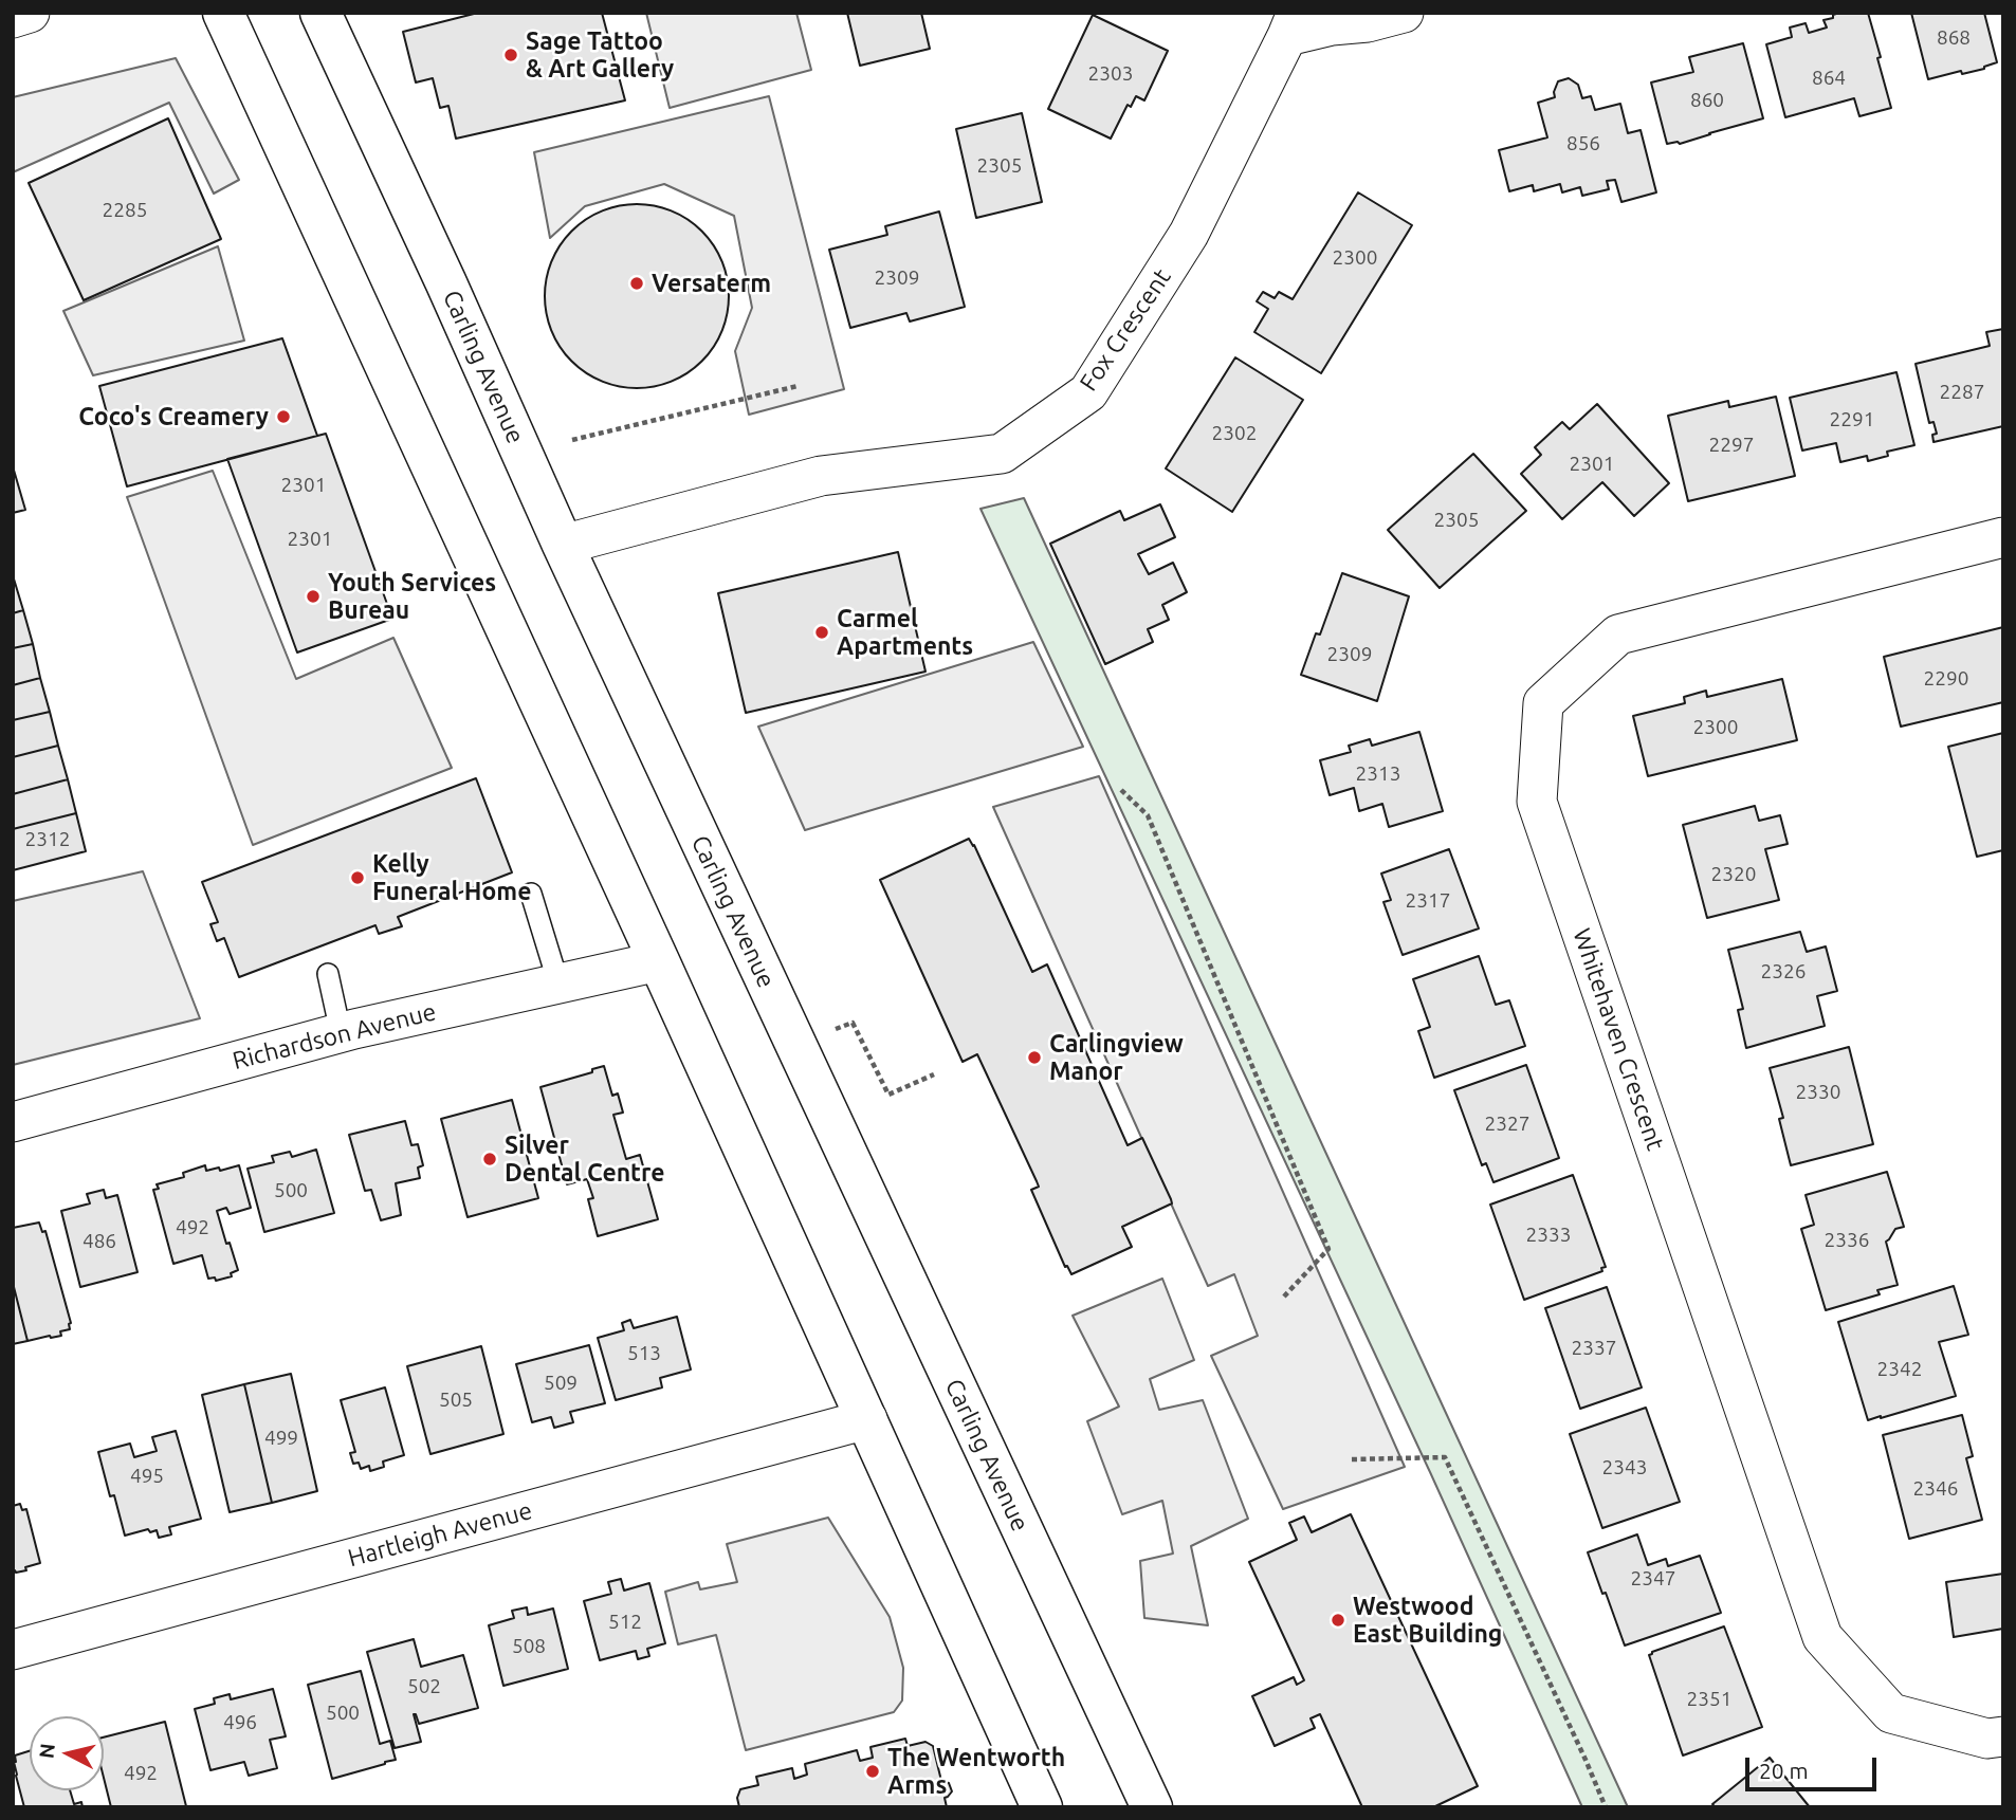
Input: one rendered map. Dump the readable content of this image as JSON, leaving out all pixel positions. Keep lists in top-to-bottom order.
{
  "streets": {
    "main road": ["Carling Avenue"],
    "street": [
      "Fox Crescent",
      "Richardson Avenue",
      "Whitehaven Crescent",
      "Hartleigh Avenue"
    ]
  },
  "crossings": [
    ["Fox Crescent", "Carling Avenue"]
  ],
  "places": [
    "Sage Tattoo & Art Gallery",
    "Versaterm",
    "Coco's Creamery",
    "Youth Services Bureau",
    "Carmel Apartments",
    "Kelly Funeral Home",
    "Carlingview Manor",
    "Silver Dental Centre",
    "Westwood East Building",
    "The Wentworth Arms"
  ],
  "house_numbers": [
    "868",
    "2303",
    "864",
    "860",
    "856",
    "2305",
    "2285",
    "2300",
    "2309",
    "2287",
    "2291",
    "2302",
    "2297",
    "2301",
    "2301",
    "2305",
    "2301",
    "2309",
    "2290",
    "2300",
    "2313",
    "2312",
    "2320",
    "2317",
    "2326",
    "2330",
    "2327",
    "500",
    "492",
    "2333",
    "2336",
    "486",
    "2337",
    "513",
    "2342",
    "509",
    "505",
    "499",
    "2343",
    "495",
    "2346",
    "2347",
    "512",
    "508",
    "502",
    "2351",
    "500",
    "496",
    "492"
  ],
  "scale_bar": "20 m",
  "north": "left"
}
